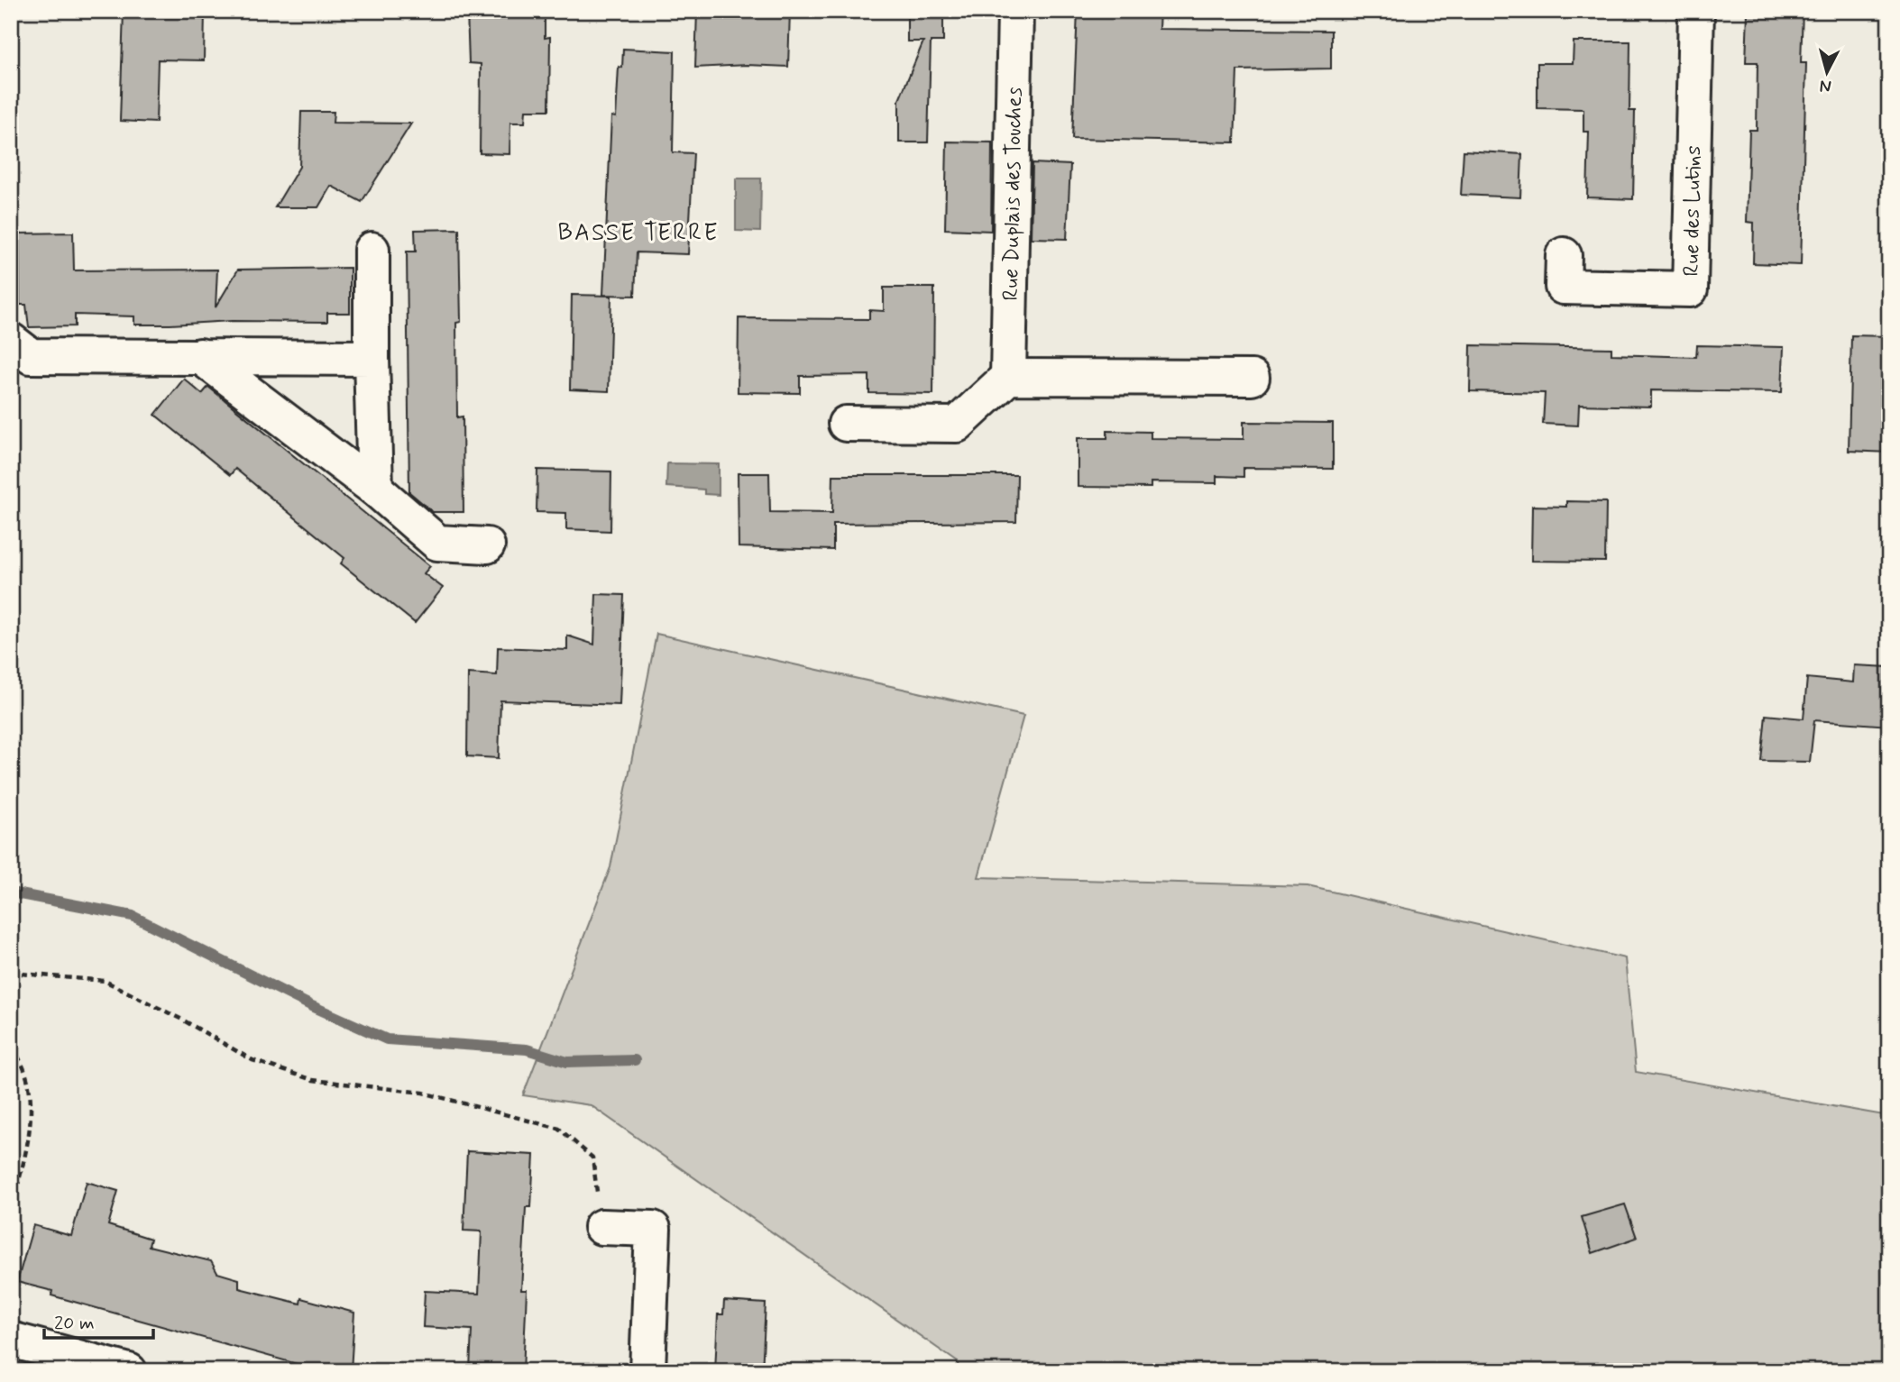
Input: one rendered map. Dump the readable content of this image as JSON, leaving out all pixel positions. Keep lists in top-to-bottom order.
{
  "streets": {
    "street": ["Rue Duplais des Touches", "Rue des Lutins"]
  },
  "districts": ["BASSE TERRE"],
  "scale_bar": "20 m",
  "north": "bottom"
}
